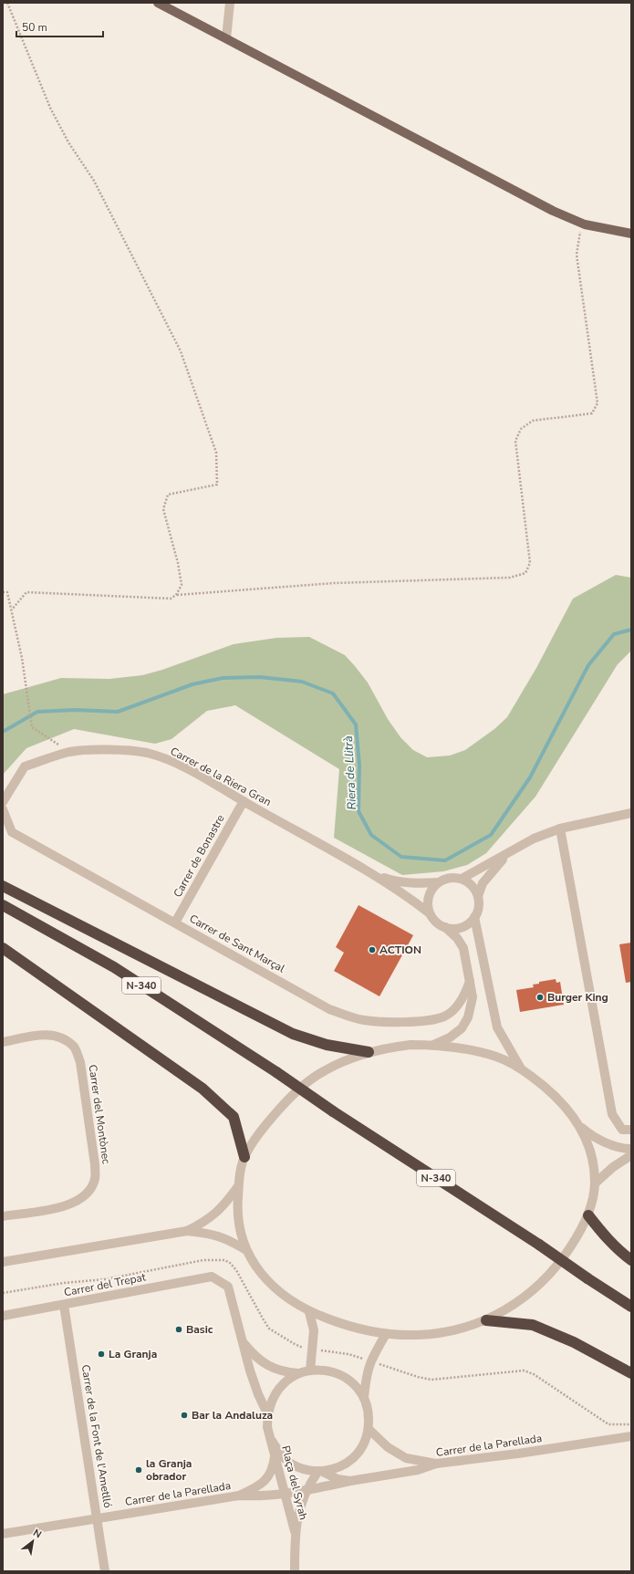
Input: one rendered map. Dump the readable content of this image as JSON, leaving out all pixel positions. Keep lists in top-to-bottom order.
{
  "streets": {
    "highway": ["N-340"],
    "street": [
      "Carrer de la Riera Gran",
      "Carrer de Bonastre",
      "Carrer de Sant Marçal",
      "Carrer del Montònec",
      "Carrer del Trepat",
      "Carrer de la Font de l'Ametlló",
      "Carrer de la Parellada",
      "Plaça del Syrah"
    ]
  },
  "crossings": [
    ["Carrer de la Riera Gran", "Carrer de Bonastre"],
    ["Carrer de Bonastre", "Carrer de Sant Marçal"],
    ["Carrer del Trepat", "Carrer de la Font de l'Ametlló"],
    ["Carrer de la Font de l'Ametlló", "Carrer de la Parellada"],
    ["Carrer de la Parellada", "Plaça del Syrah"]
  ],
  "water": ["Riera de Llitrà"],
  "places": [
    "ACTION",
    "Burger King",
    "Basic",
    "La Granja",
    "Bar la Andaluza",
    "la Granja obrador"
  ],
  "scale_bar": "50 m",
  "north": "top right"
}
